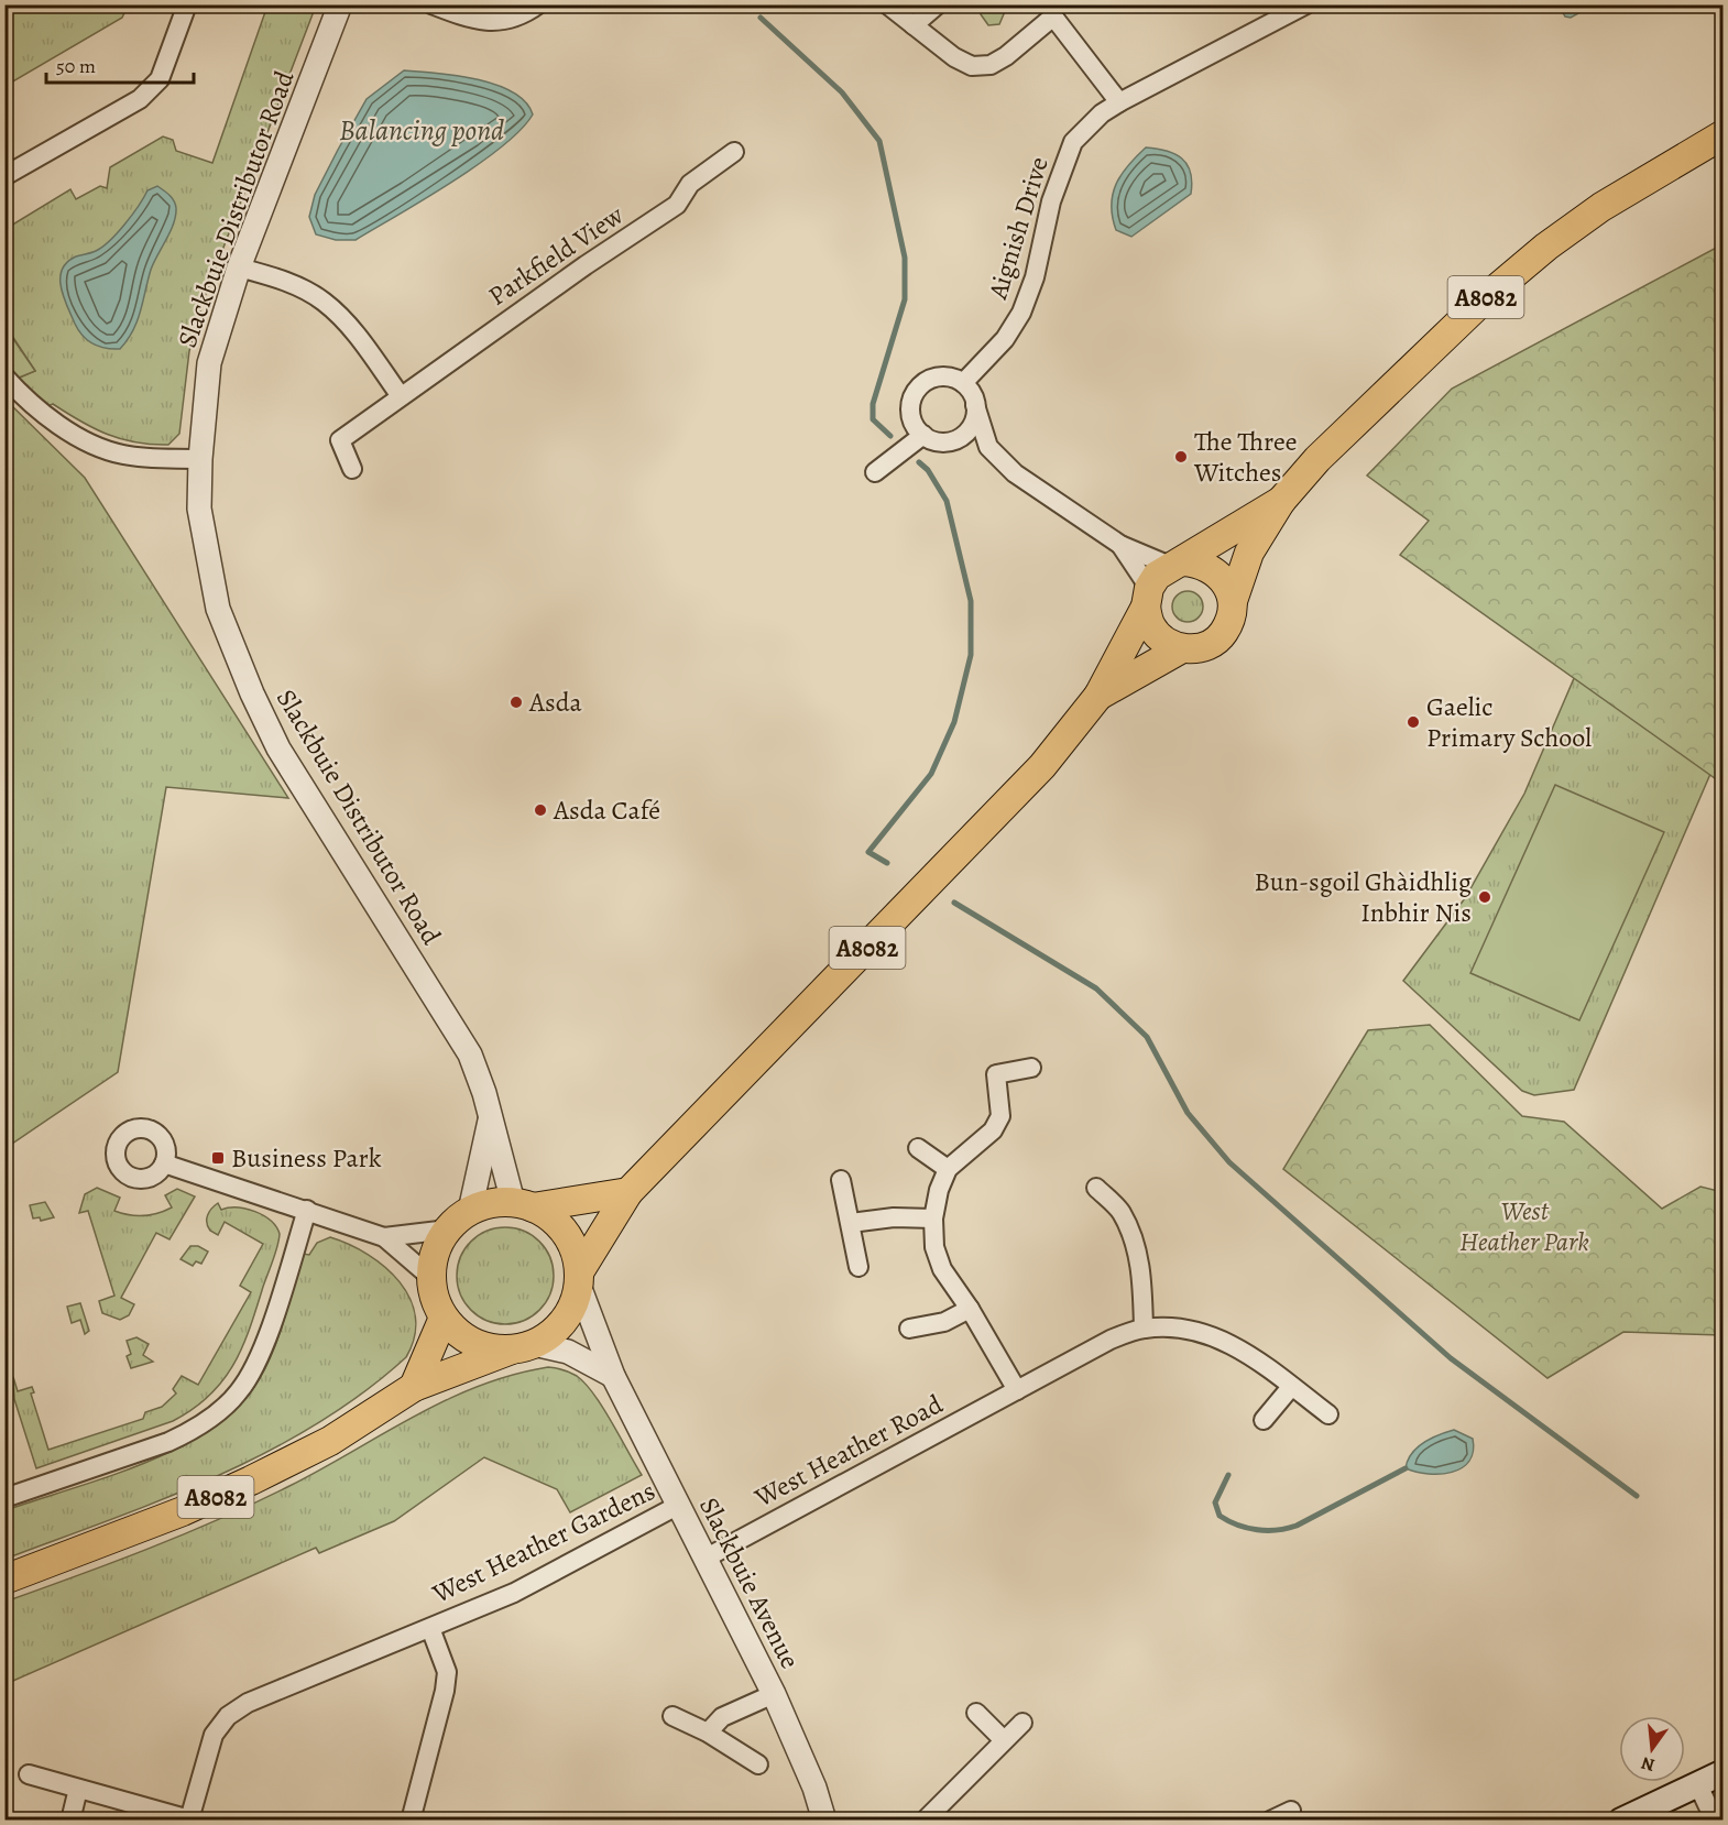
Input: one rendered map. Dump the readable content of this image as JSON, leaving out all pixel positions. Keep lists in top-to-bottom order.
{
  "streets": {
    "main road": ["A8082"],
    "street": [
      "Slackbuie Distributor Road",
      "Aignish Drive",
      "Parkfield View",
      "West Heather Road",
      "West Heather Gardens",
      "Slackbuie Avenue"
    ]
  },
  "crossings": [
    ["Slackbuie Distributor Road", "A8082"],
    ["Slackbuie Distributor Road", "Slackbuie Avenue"],
    ["A8082", "Slackbuie Avenue"],
    ["West Heather Road", "Slackbuie Avenue"],
    ["West Heather Gardens", "Slackbuie Avenue"]
  ],
  "water": ["Balancing pond"],
  "parks": ["West Heather Park"],
  "places": {
    "other": [
      "The Three Witches",
      "Asda",
      "Gaelic Primary School",
      "Asda Café",
      "Bun-sgoil Ghàidhlig Inbhir Nis"
    ],
    "transit": ["Business Park"]
  },
  "scale_bar": "50 m",
  "north": "bottom"
}
